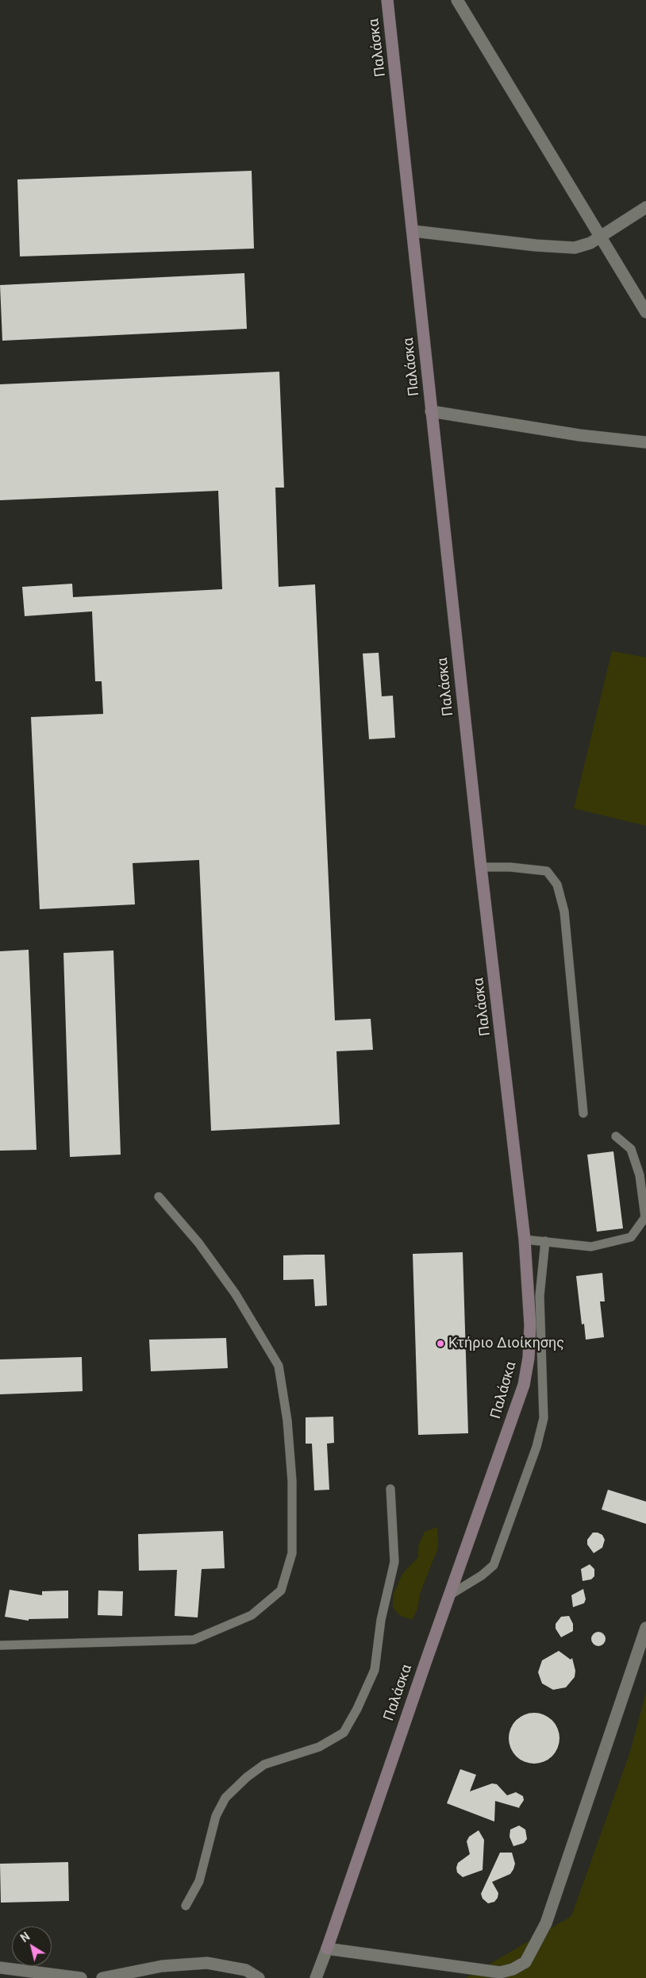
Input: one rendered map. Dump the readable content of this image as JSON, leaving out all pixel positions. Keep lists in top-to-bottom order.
{
  "streets": {
    "street": ["Παλάσκα"]
  },
  "places": ["Κτήριο Διοίκησης"],
  "north": "top left"
}
